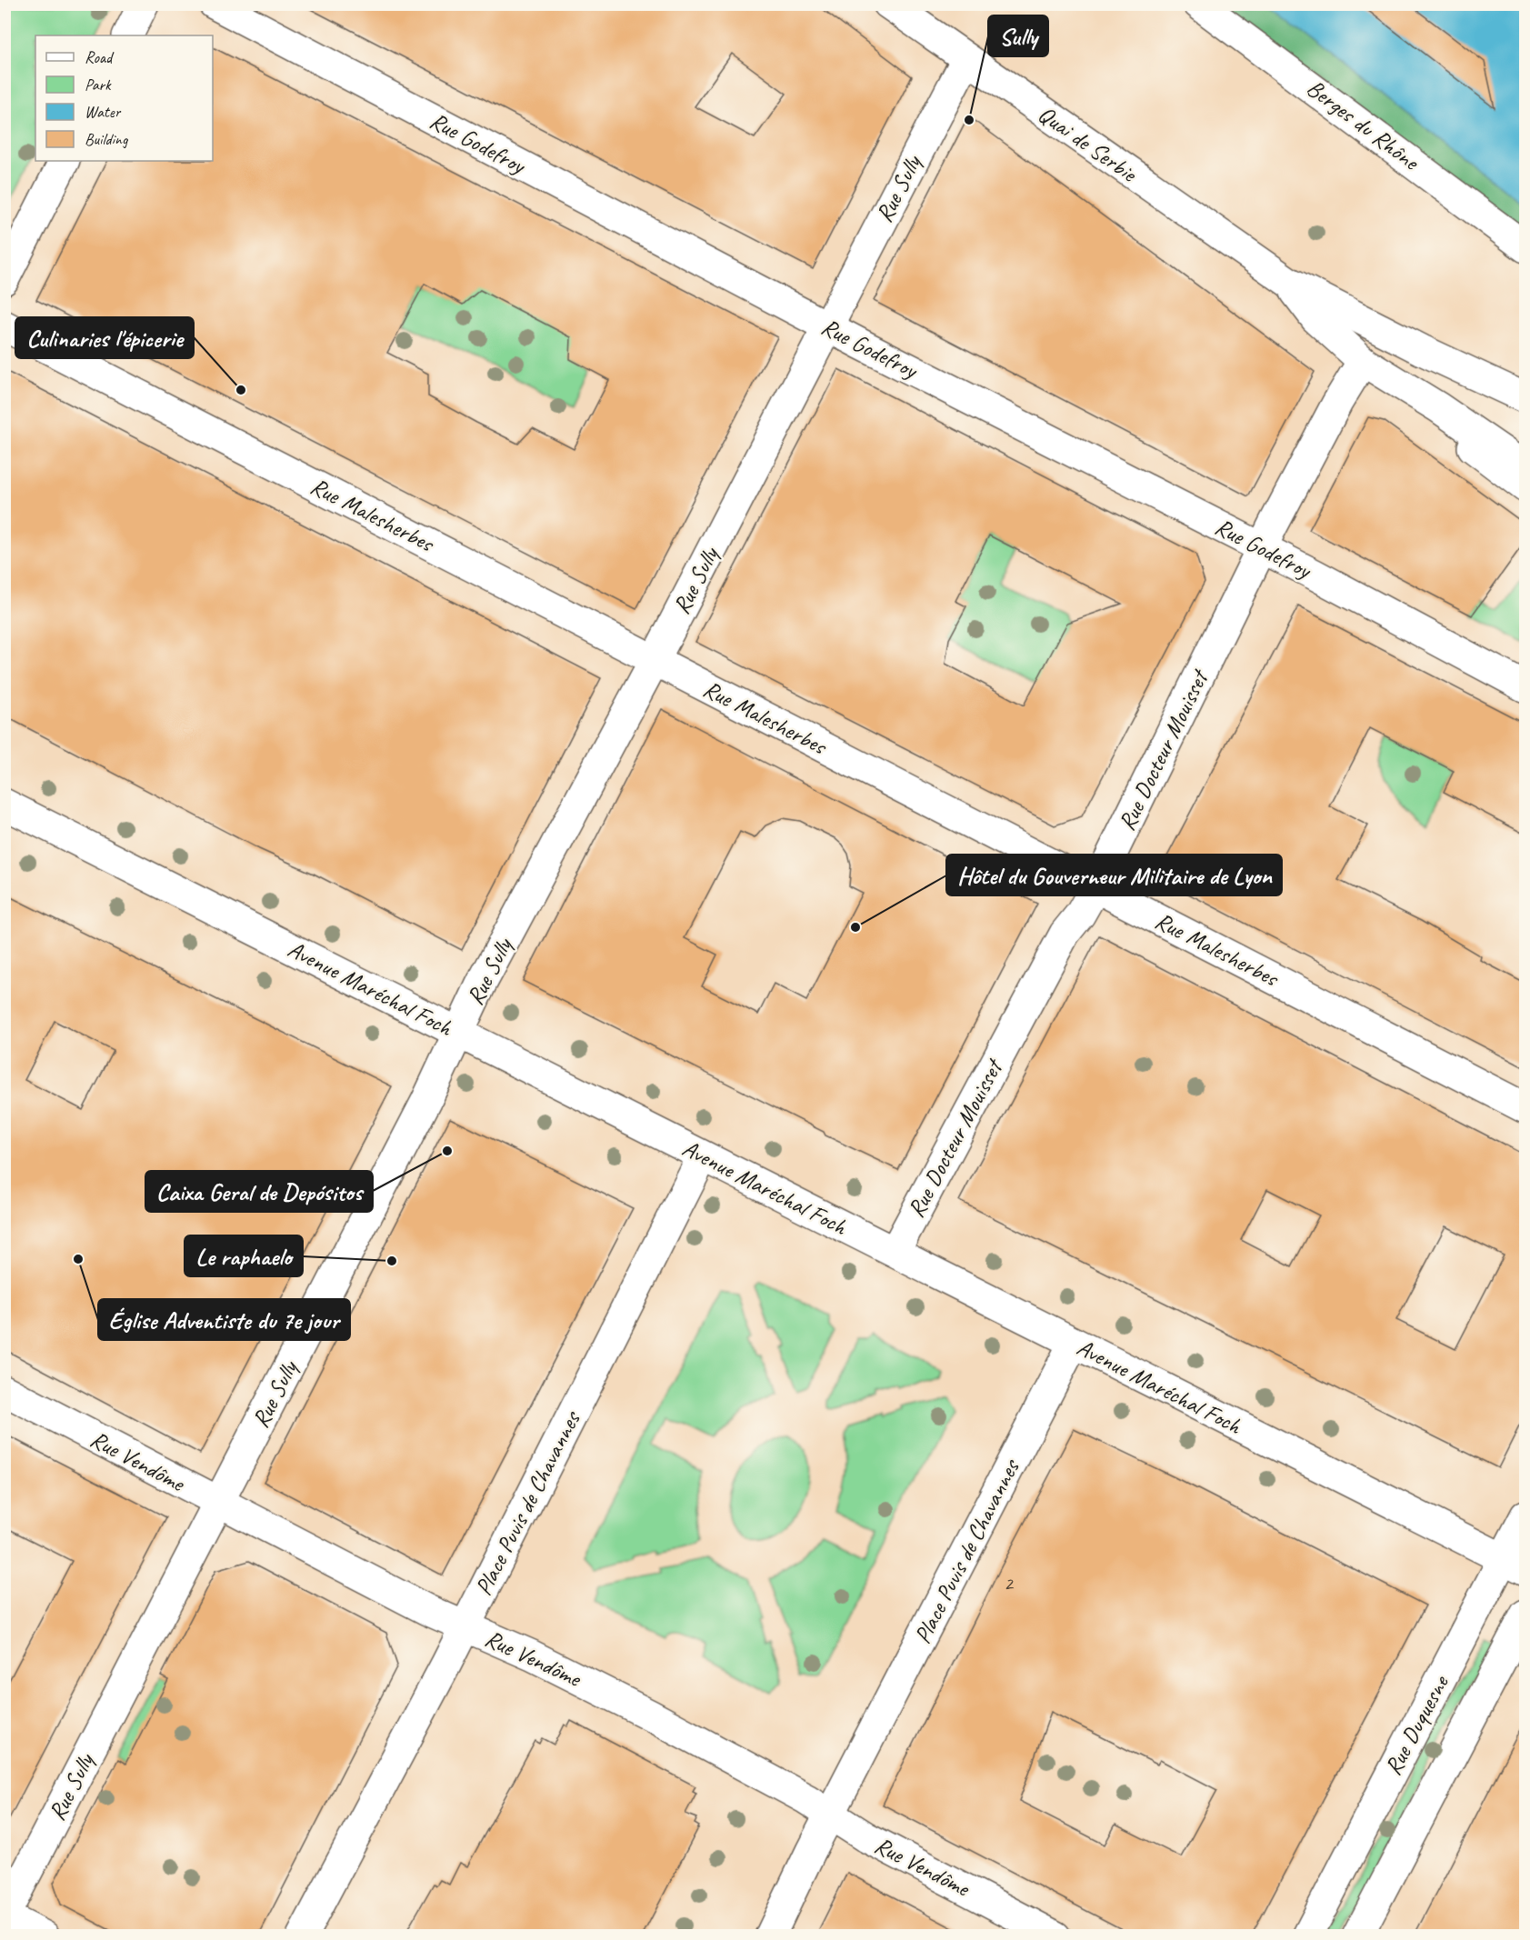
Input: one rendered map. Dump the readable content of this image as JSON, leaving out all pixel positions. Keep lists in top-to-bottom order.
{
  "streets": {
    "street": [
      "Berges du Rhône",
      "Rue Godefroy",
      "Quai de Serbie",
      "Rue Sully",
      "Rue Malesherbes",
      "Rue Docteur Mouisset",
      "Avenue Maréchal Foch",
      "Rue Vendôme",
      "Place Puvis de Chavannes",
      "Rue Duquesne"
    ]
  },
  "crossings": [
    ["Rue Godefroy", "Rue Sully"],
    ["Rue Godefroy", "Rue Docteur Mouisset"],
    ["Quai de Serbie", "Rue Sully"],
    ["Quai de Serbie", "Rue Docteur Mouisset"],
    ["Rue Sully", "Rue Malesherbes"],
    ["Rue Sully", "Avenue Maréchal Foch"],
    ["Rue Sully", "Rue Vendôme"],
    ["Rue Malesherbes", "Rue Docteur Mouisset"],
    ["Rue Docteur Mouisset", "Avenue Maréchal Foch"],
    ["Avenue Maréchal Foch", "Place Puvis de Chavannes"],
    ["Avenue Maréchal Foch", "Rue Duquesne"],
    ["Rue Vendôme", "Place Puvis de Chavannes"]
  ],
  "places": [
    "Sully",
    "Culinaries l'épicerie",
    "Hôtel du Gouverneur Militaire de Lyon",
    "Caixa Geral de Depósitos",
    "Église Adventiste du 7e jour",
    "Le raphaelo"
  ],
  "house_numbers": ["2"],
  "legend": [
    "Road",
    "Park",
    "Water",
    "Building"
  ]
}
